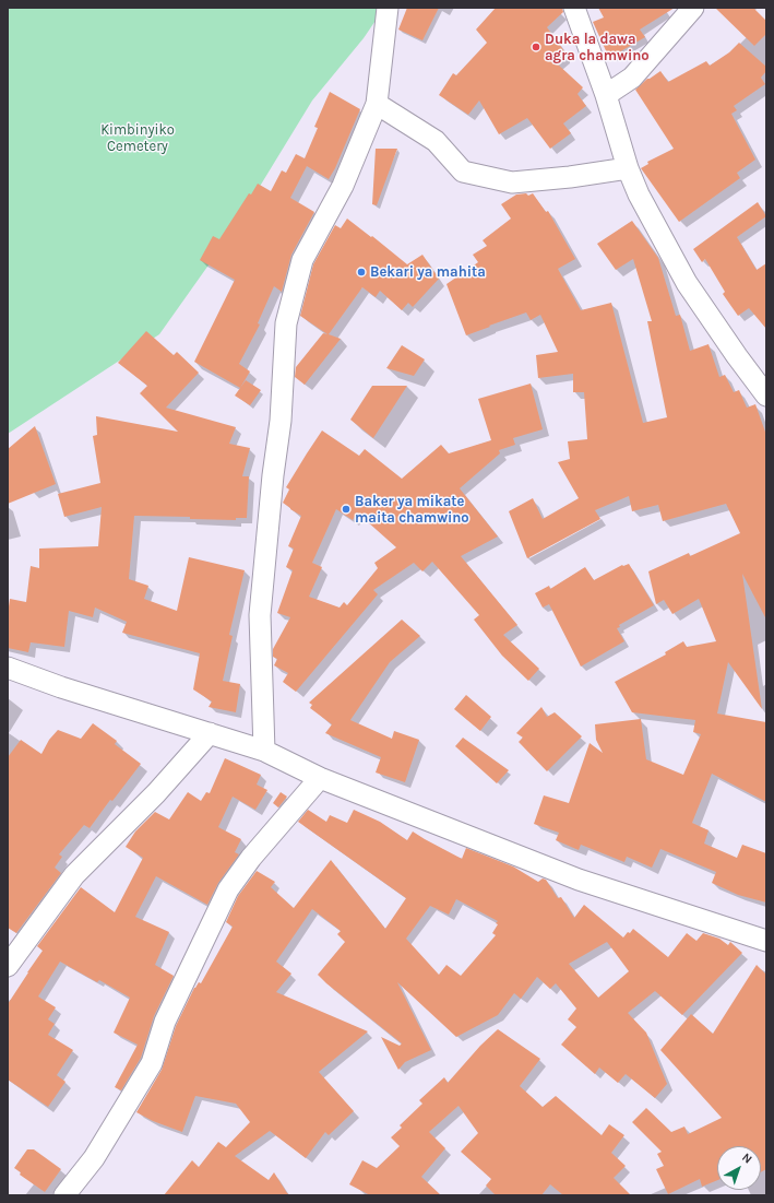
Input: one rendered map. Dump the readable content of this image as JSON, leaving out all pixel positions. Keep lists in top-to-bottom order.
{
  "parks": ["Kimbinyiko Cemetery"],
  "places": ["Duka la dawa agra chamwino", "Bekari ya mahita", "Baker ya mikate maita chamwino"],
  "north": "top right"
}
